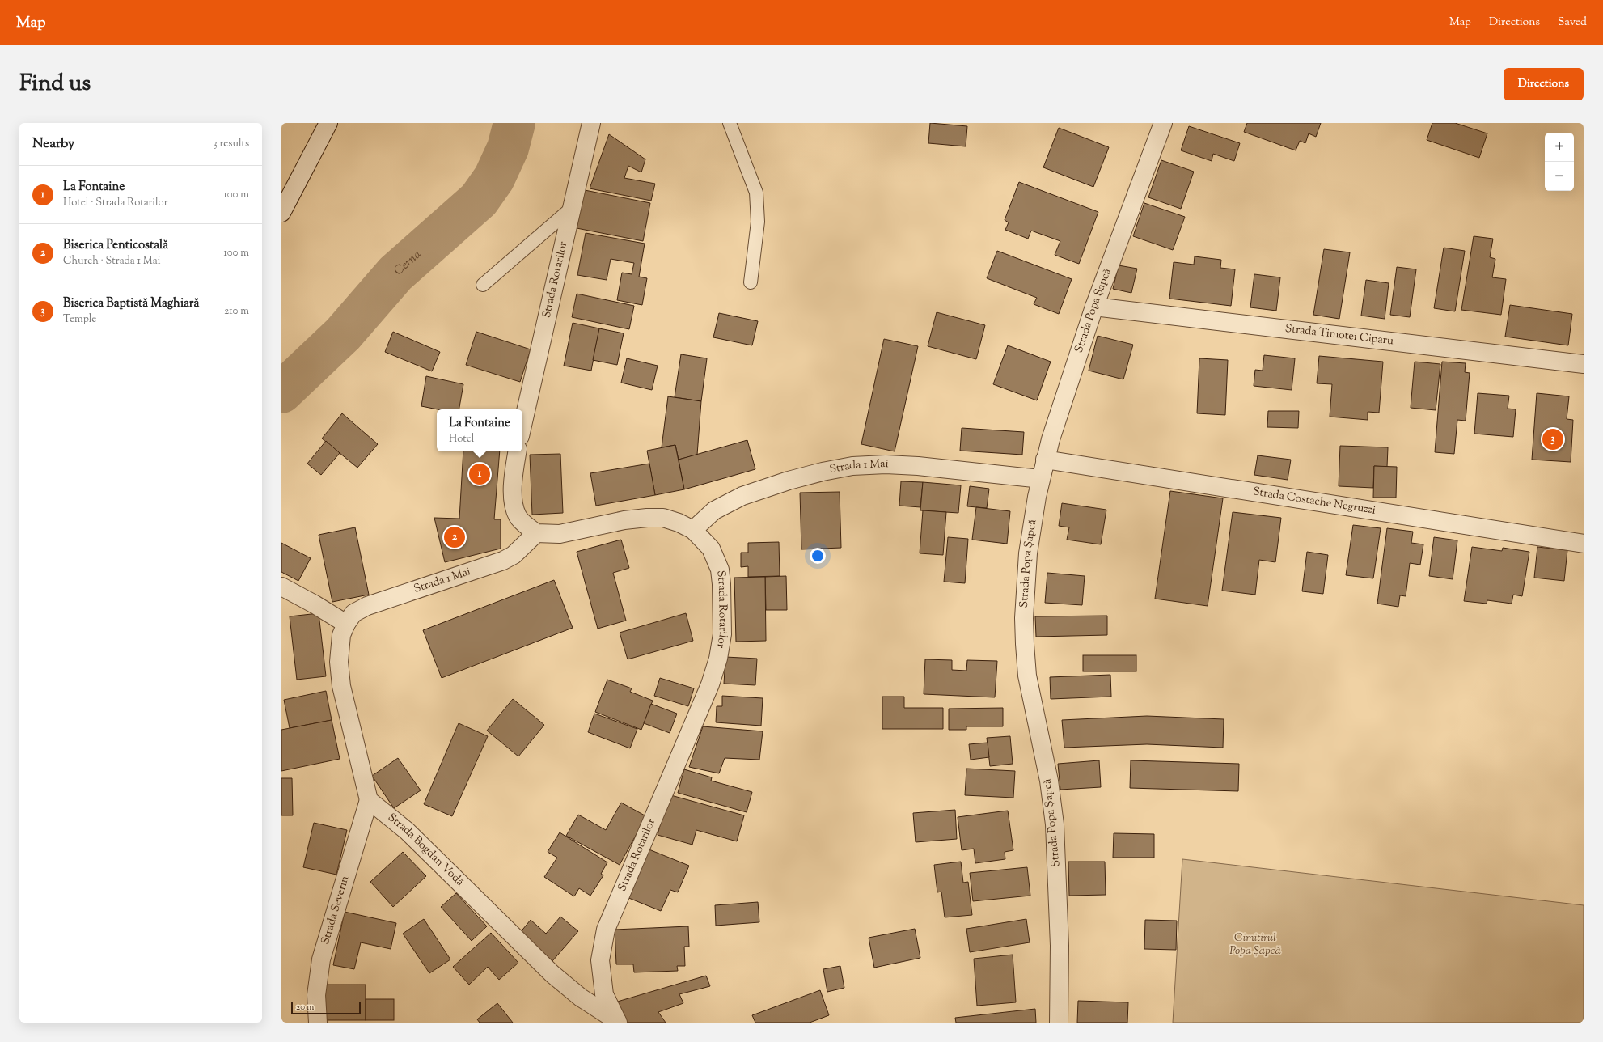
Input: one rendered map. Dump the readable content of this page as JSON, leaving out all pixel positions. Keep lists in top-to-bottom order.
{
  "streets": {
    "street": [
      "Strada Rotarilor",
      "Strada Popa Șapcă",
      "Strada Timotei Ciparu",
      "Strada 1 Mai",
      "Strada Costache Negruzzi",
      "Strada Bogdan Vodă",
      "Strada Severin"
    ]
  },
  "crossings": [
    ["Strada Rotarilor", "Strada 1 Mai"],
    ["Strada Rotarilor", "Strada Bogdan Vodă"],
    ["Strada Popa Șapcă", "Strada Timotei Ciparu"],
    ["Strada Popa Șapcă", "Strada 1 Mai"],
    ["Strada Popa Șapcă", "Strada Costache Negruzzi"],
    ["Strada Bogdan Vodă", "Strada Severin"]
  ],
  "water": ["Cerna"],
  "parks": ["Cimitirul Popa Șapcă"],
  "scale_bar": "20 m",
  "page": {
    "header": "Map",
    "nav": ["Map", "Directions", "Saved"],
    "title": "Find us",
    "buttons": "Directions",
    "heading": ["Nearby", "3 results"],
    "map_buttons": ["+", "−"],
    "list": [
      {
        "mark": "1",
        "name": "La Fontaine",
        "note": "Hotel · Strada Rotarilor",
        "value": "100 m"
      },
      {
        "mark": "2",
        "name": "Biserica Penticostală",
        "note": "Church · Strada 1 Mai",
        "value": "100 m"
      },
      {
        "mark": "3",
        "name": "Biserica Baptistă Maghiară",
        "note": "Temple",
        "value": "210 m"
      }
    ],
    "popup": ["La Fontaine", "Hotel"],
    "pins": ["3", "1", "2"],
    "scale": "20 m"
  }
}
